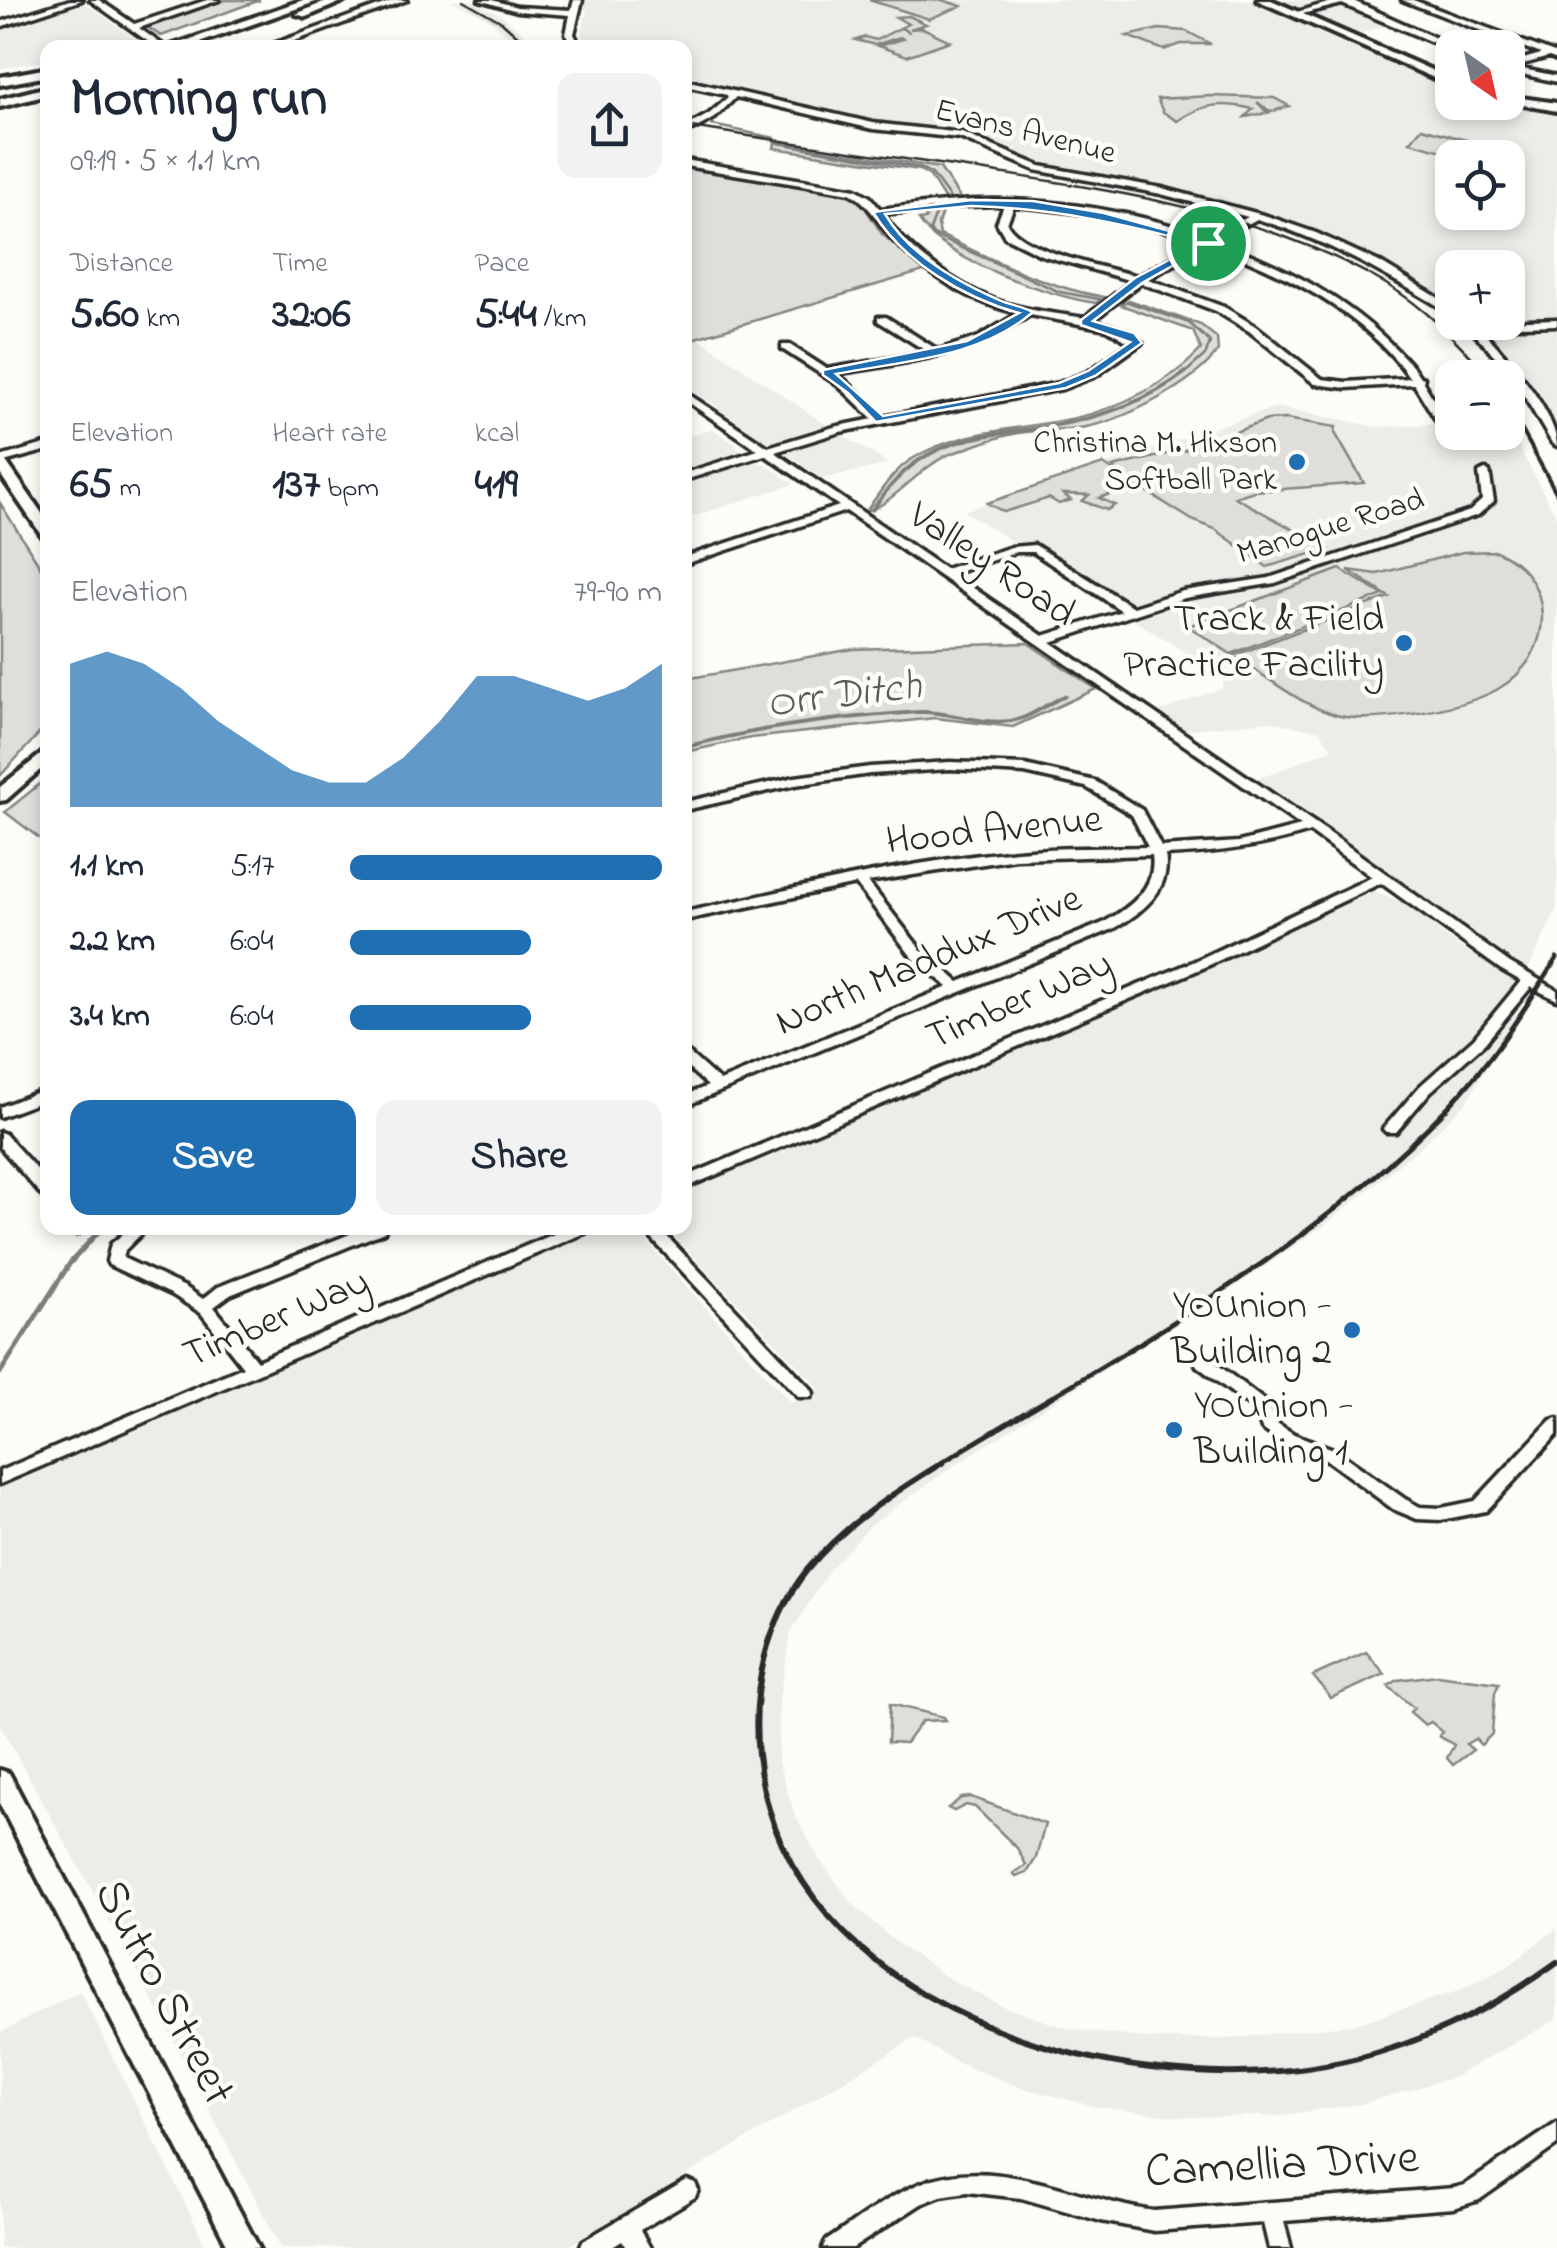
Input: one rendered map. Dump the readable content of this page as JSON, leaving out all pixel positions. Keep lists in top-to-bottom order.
{
  "streets": {
    "main road": ["Sutro Street"],
    "street": [
      "Evans Avenue",
      "Manogue Road",
      "Valley Road",
      "Hood Avenue",
      "North Maddux Drive",
      "Timber Way",
      "Camellia Drive"
    ]
  },
  "crossings": [
    ["Manogue Road", "Valley Road"],
    ["Valley Road", "Hood Avenue"],
    ["Valley Road", "Timber Way"],
    ["Hood Avenue", "North Maddux Drive"]
  ],
  "water": ["Orr Ditch"],
  "places": [
    "Christina M. Hixson Softball Park",
    "Track & Field Practice Facility",
    "YOUnion - Building 2",
    "YOUnion - Building 1"
  ],
  "north": "bottom right",
  "page": {
    "map_buttons": ["+", "−"],
    "heading": ["Morning run", "09:19 · 5 × 1.1 km"],
    "stats": [
      ["Distance", "5.60 km"],
      ["Time", "32:06"],
      ["Pace", "5:44 /km"],
      ["Elevation", "65 m"],
      ["Heart rate", "137 bpm"],
      ["kcal", "419"]
    ],
    "chart": ["Elevation", "79–90 m"],
    "list": [
      {
        "name": "1.1 km",
        "note": "5:17"
      },
      {
        "name": "2.2 km",
        "note": "6:04"
      },
      {
        "name": "3.4 km",
        "note": "6:04"
      }
    ],
    "buttons": ["Save", "Share"]
  }
}
